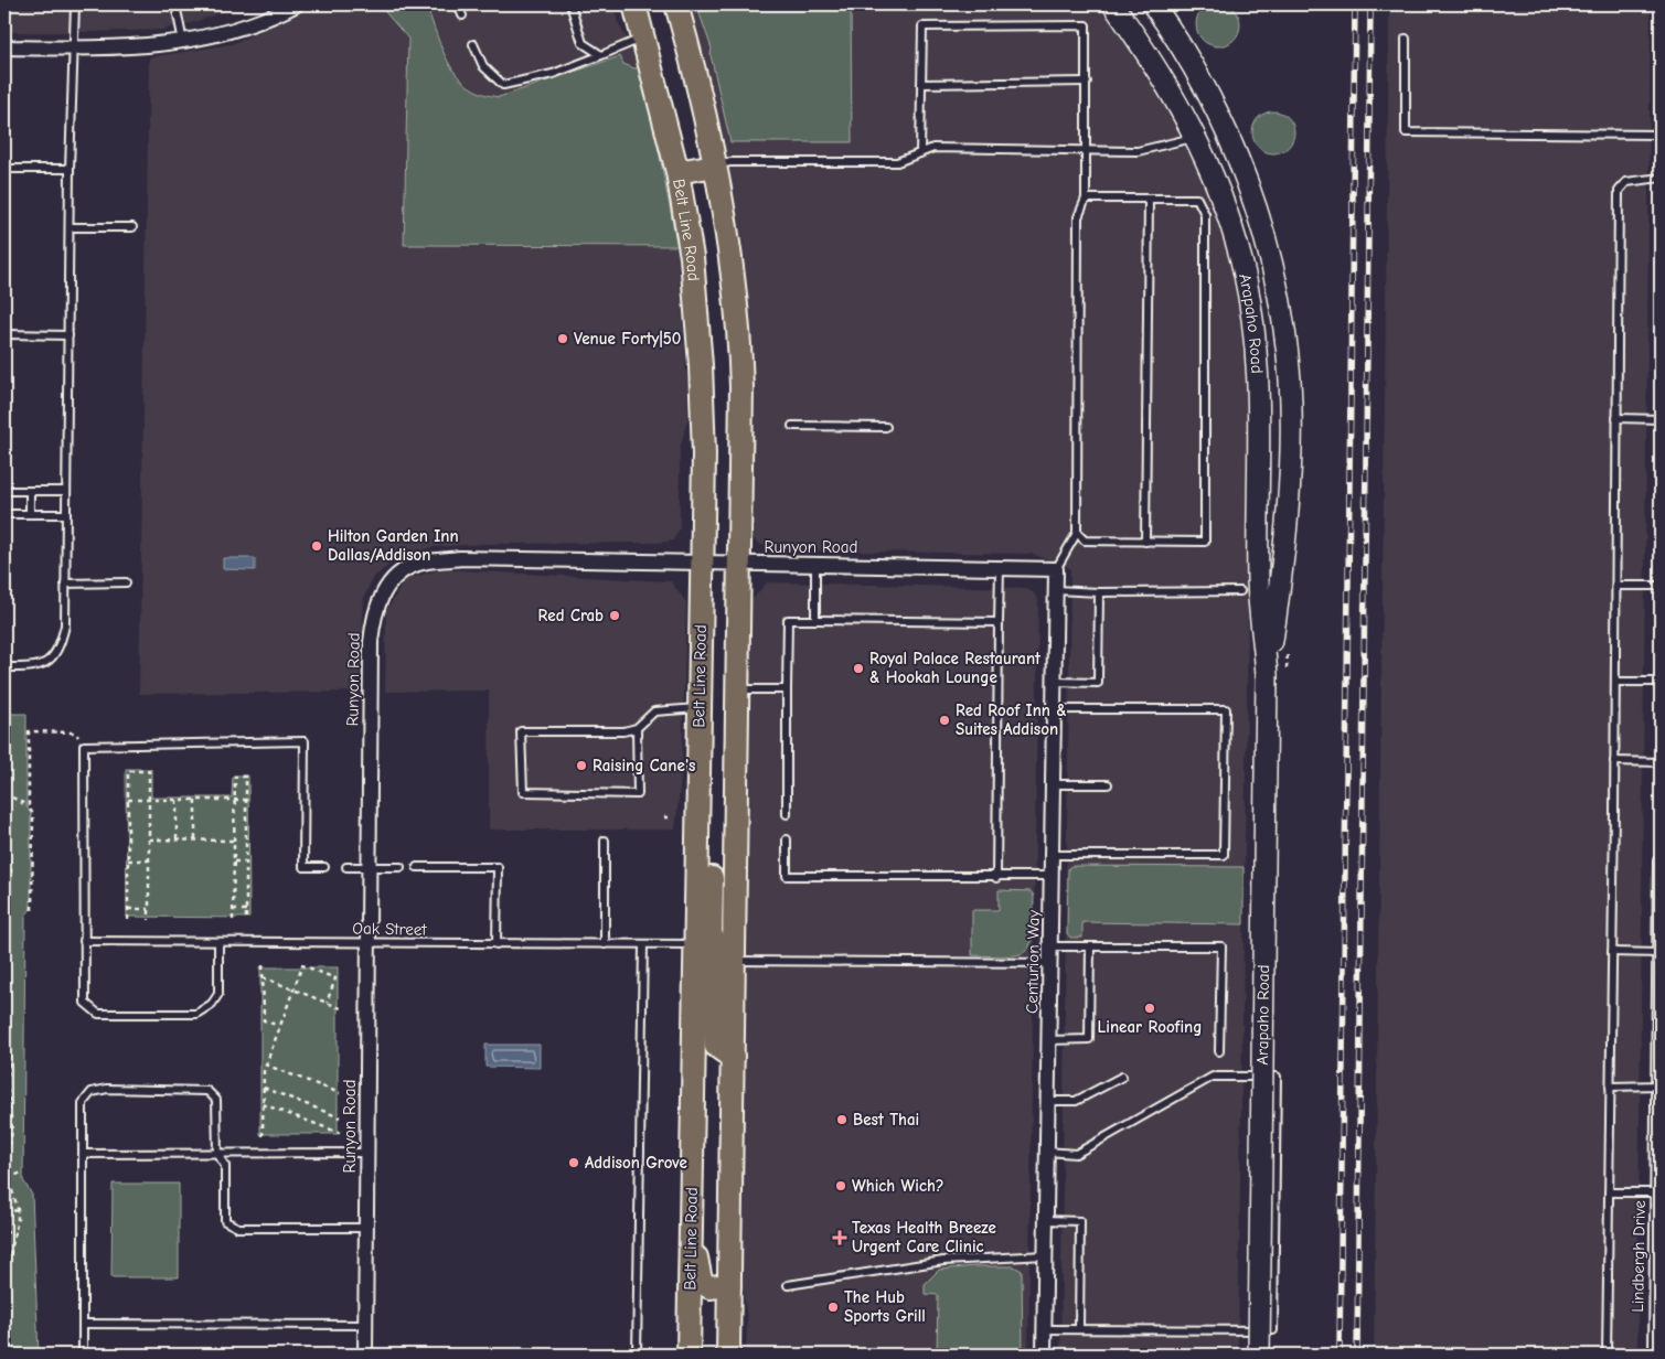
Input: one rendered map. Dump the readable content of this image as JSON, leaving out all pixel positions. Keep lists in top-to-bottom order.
{
  "streets": {
    "main road": ["Belt Line Road", "Arapaho Road"],
    "street": ["Runyon Road", "Centurion Way", "Lindbergh Drive"],
    "lane": ["Oak Street"]
  },
  "crossings": [
    ["Belt Line Road", "Runyon Road"],
    ["Belt Line Road", "Oak Street"],
    ["Runyon Road", "Oak Street"],
    ["Runyon Road", "Centurion Way"]
  ],
  "places": {
    "other": [
      "Venue Forty|50",
      "Hilton Garden Inn Dallas/Addison",
      "Red Crab",
      "Royal Palace Restaurant & Hookah Lounge",
      "Red Roof Inn & Suites Addison",
      "Raising Cane's",
      "Linear Roofing",
      "Best Thai",
      "Addison Grove",
      "Which Wich?",
      "The Hub Sports Grill"
    ],
    "health": ["Texas Health Breeze Urgent Care Clinic"]
  }
}
